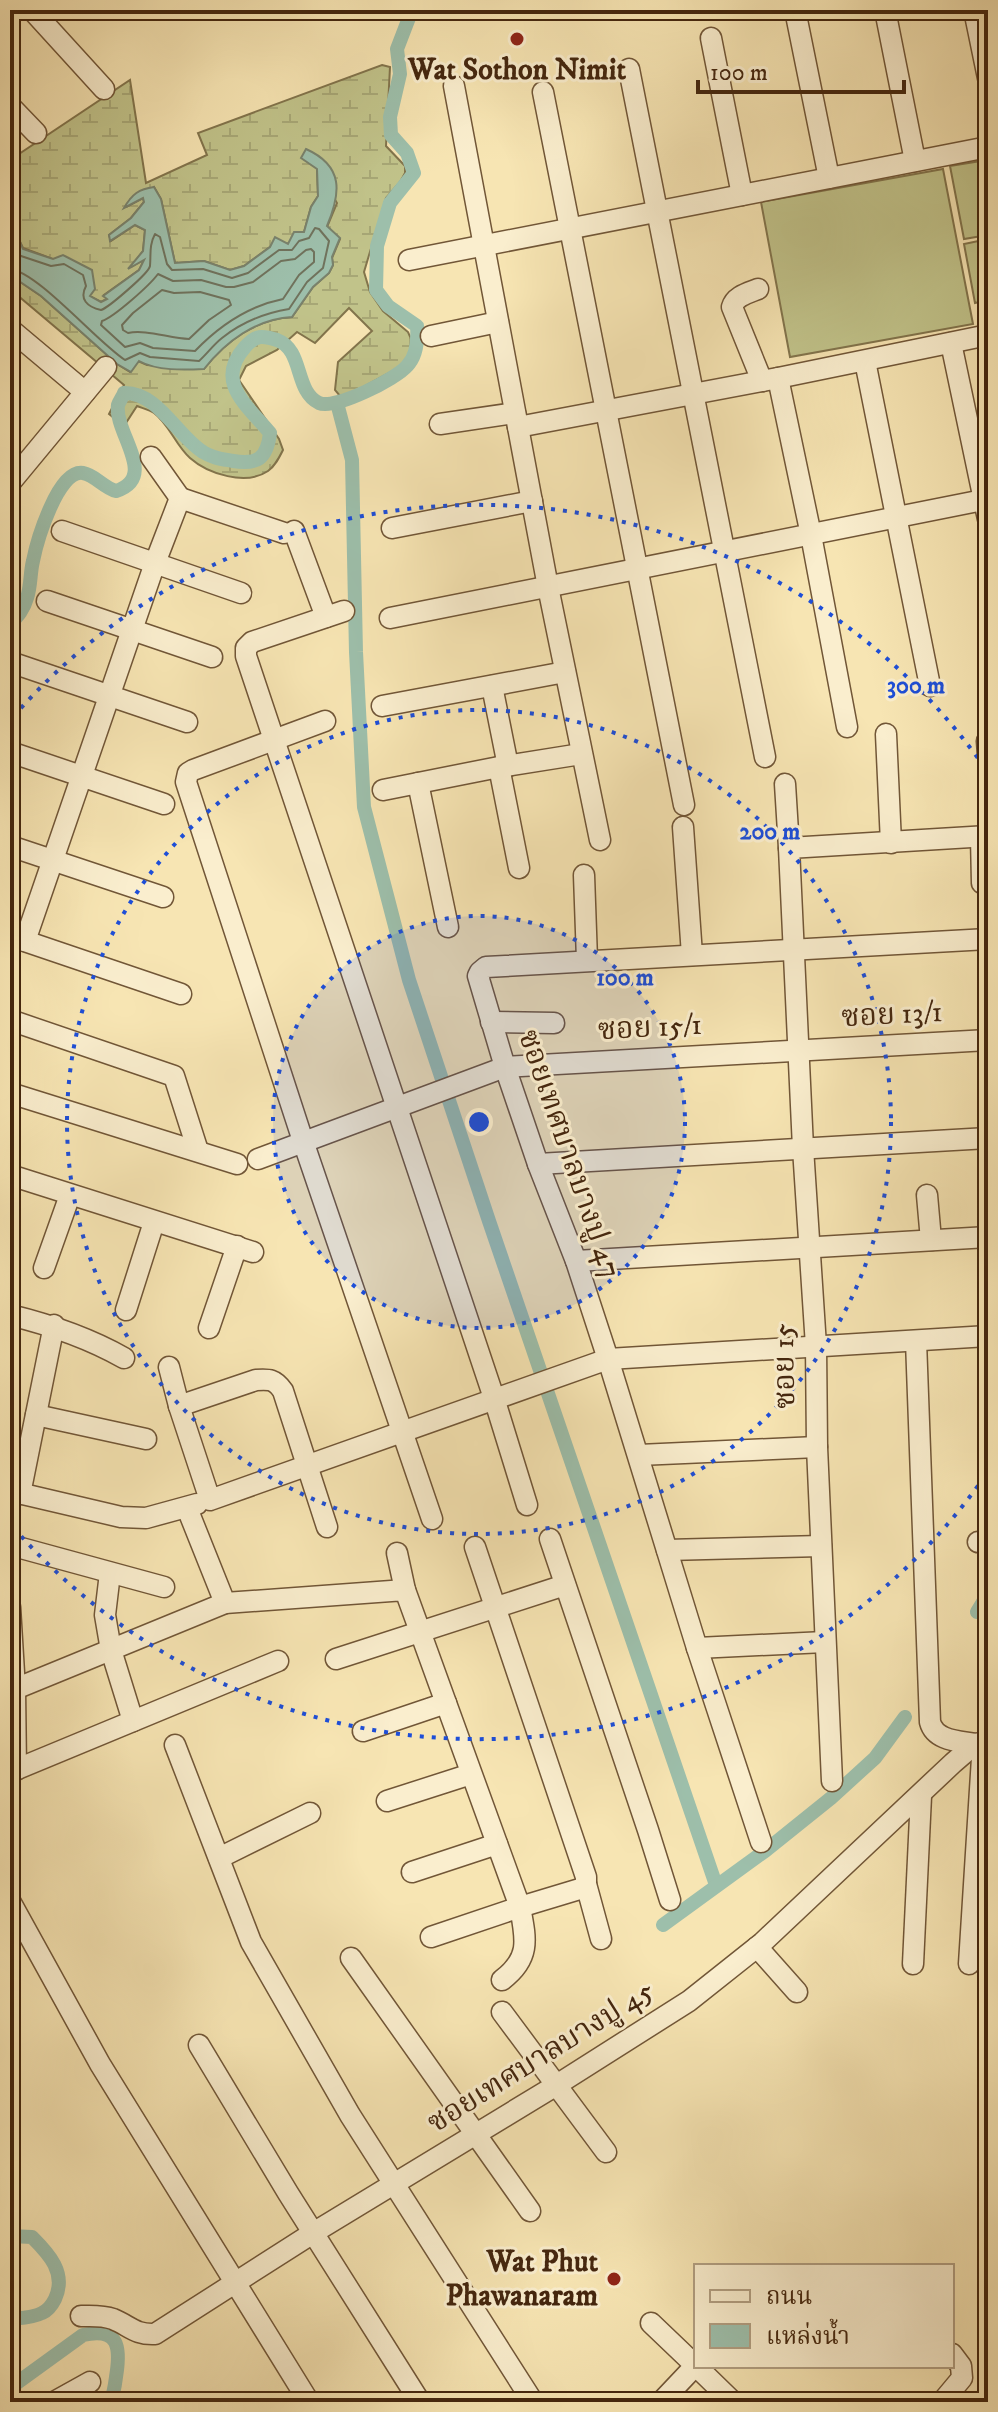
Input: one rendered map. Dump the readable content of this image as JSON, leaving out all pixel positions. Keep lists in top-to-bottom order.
{
  "streets": {
    "street": [
      "ซอย 13/1",
      "ซอย 15/1",
      "ซอยเทศบาลบางปู 47",
      "ซอย 15",
      "ซอยเทศบาลบางปู 45"
    ]
  },
  "crossings": [
    ["ซอย 13/1", "ซอย 15/1"],
    ["ซอย 13/1", "ซอย 15"],
    ["ซอย 15/1", "ซอยเทศบาลบางปู 47"],
    ["ซอย 15/1", "ซอย 15"],
    ["ซอยเทศบาลบางปู 47", "ซอย 15"]
  ],
  "places": ["Wat Sothon Nimit", "Wat Phut Phawanaram"],
  "legend": ["ถนน", "แหล่งน้ำ"],
  "scale_bar": "100 m",
  "rings": ["300 m", "200 m", "100 m"]
}
